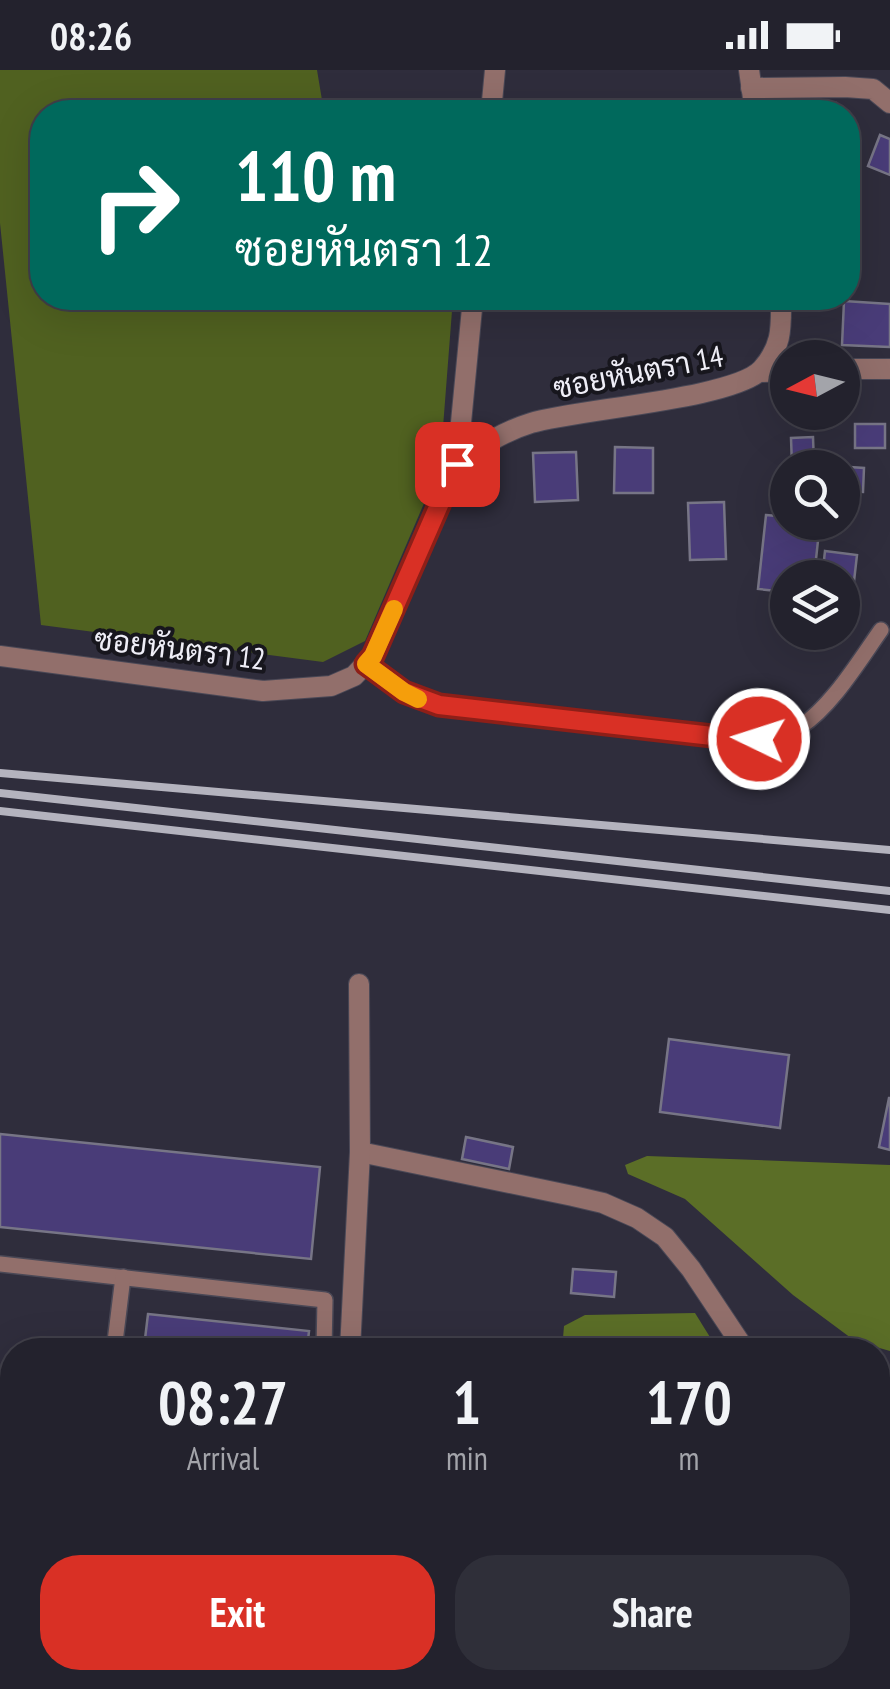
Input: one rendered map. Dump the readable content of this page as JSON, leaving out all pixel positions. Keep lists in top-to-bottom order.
{
  "streets": {
    "street": ["ซอยหันตรา 14", "ซอยหันตรา 12"]
  },
  "north": "left",
  "page": {
    "status": "08:26",
    "turn": ["110 m", "ซอยหันตรา 12"],
    "eta": [
      "08:27",
      "Arrival",
      "1",
      "min",
      "170",
      "m"
    ],
    "buttons": ["Exit", "Share"]
  }
}
